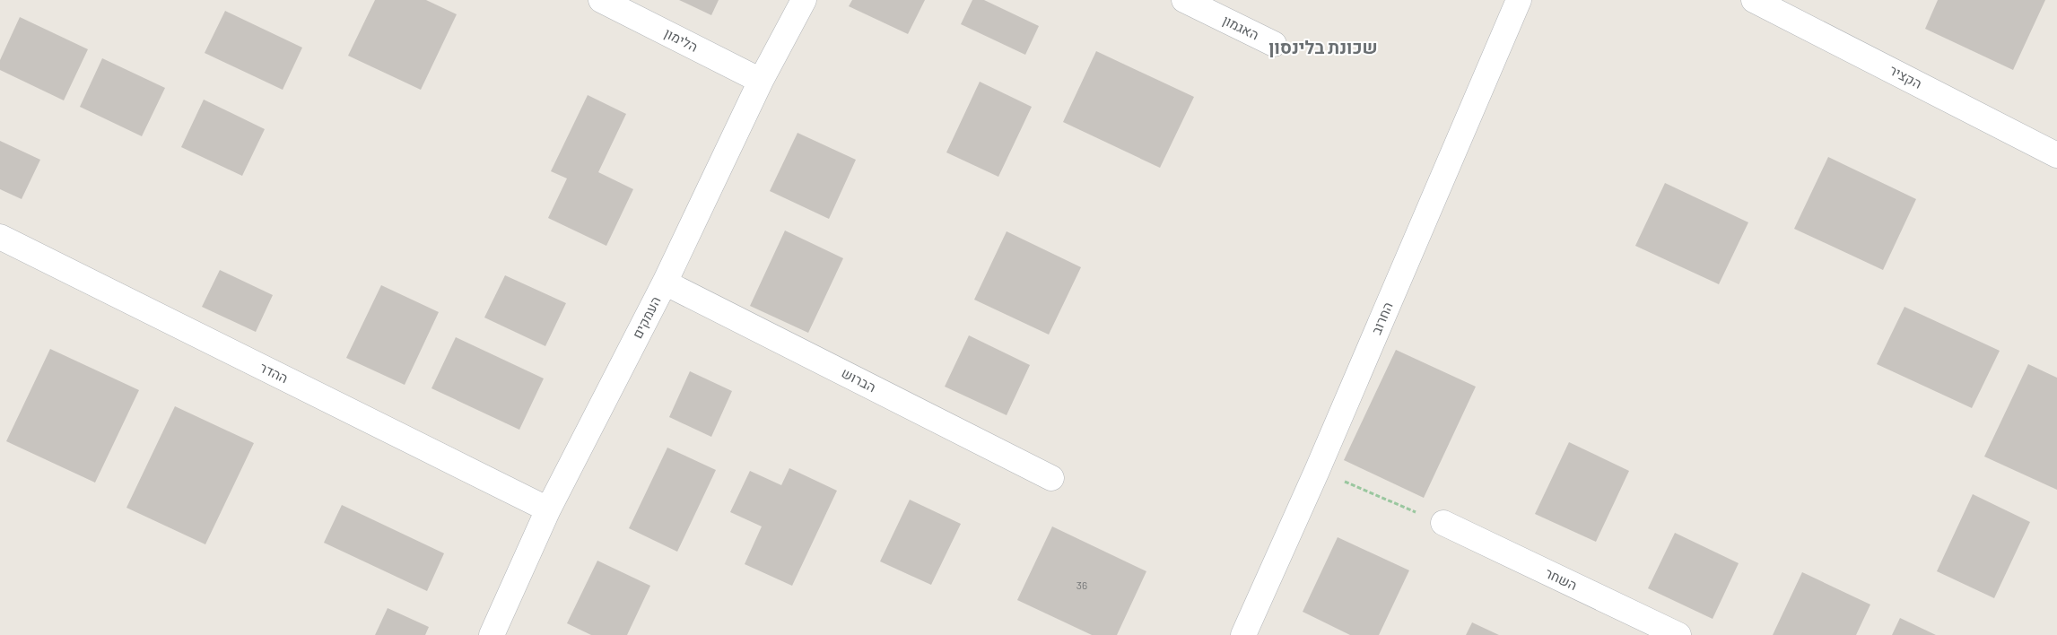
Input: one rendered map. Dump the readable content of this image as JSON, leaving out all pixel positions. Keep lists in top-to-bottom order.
{
  "streets": {
    "street": [
      "האגמון",
      "הלימון",
      "הקציר",
      "העמקים",
      "החרוב",
      "ההדר",
      "הברוש",
      "השחר"
    ]
  },
  "crossings": [
    ["הלימון", "העמקים"],
    ["העמקים", "ההדר"],
    ["העמקים", "הברוש"]
  ],
  "districts": ["שכונת בלינסון"],
  "house_numbers": ["36"]
}
